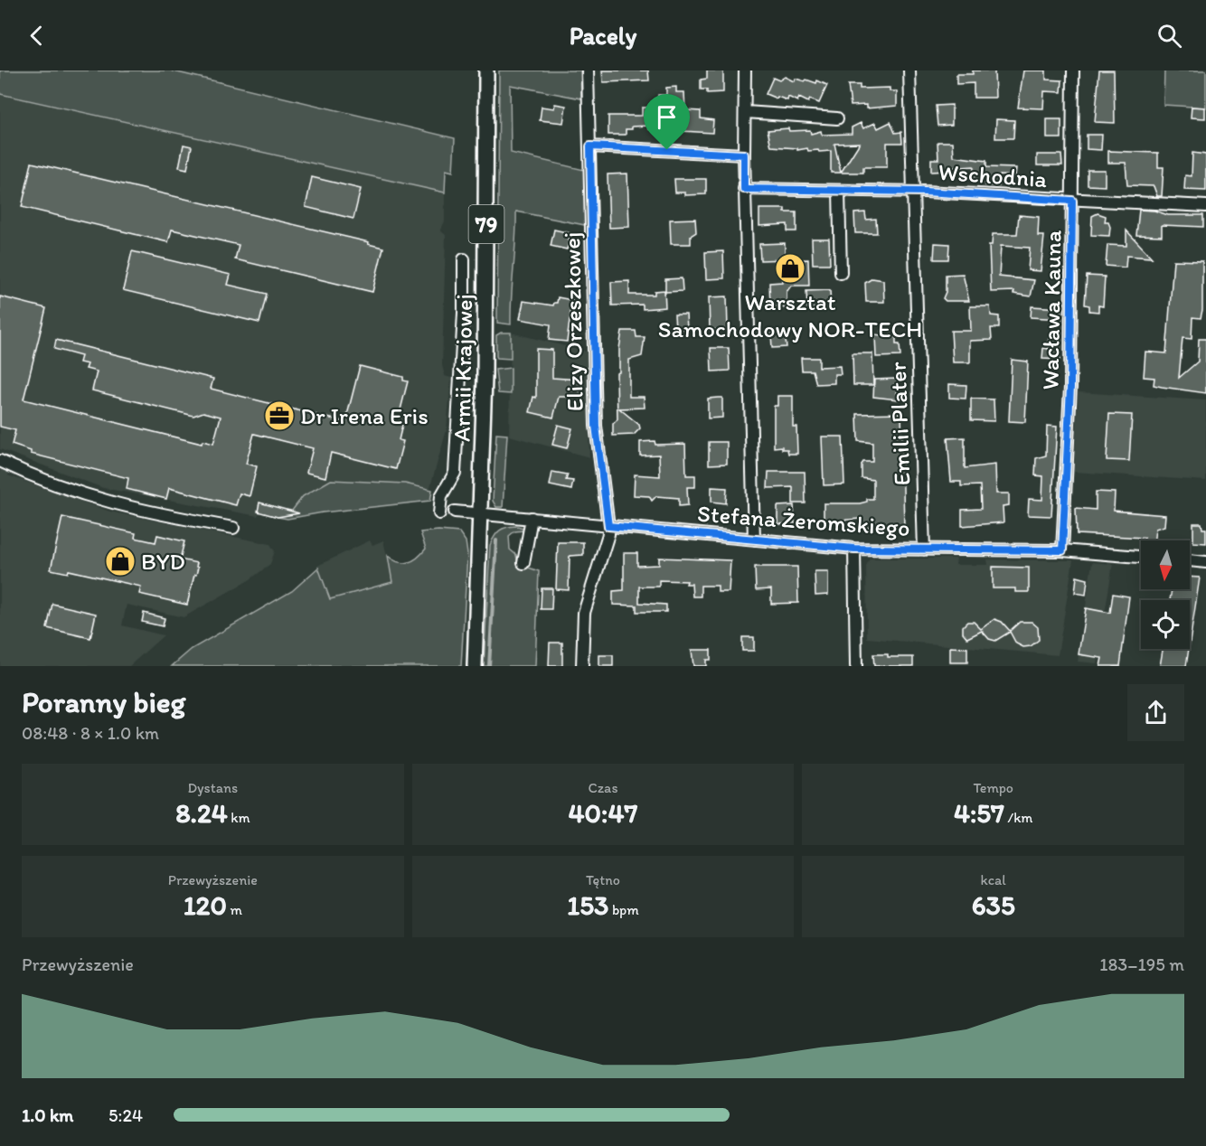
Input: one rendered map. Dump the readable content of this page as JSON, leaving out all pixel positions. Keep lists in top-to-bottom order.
{
  "streets": {
    "main road": ["79", "Armii Krajowej"],
    "street": [
      "Wschodnia",
      "Wacława Kauna",
      "Elizy Orzeszkowej",
      "Emilii Plater",
      "Stefana Żeromskiego"
    ]
  },
  "crossings": [
    ["Wschodnia", "Wacława Kauna"],
    ["Wschodnia", "Emilii Plater"],
    ["Wacława Kauna", "Stefana Żeromskiego"],
    ["Elizy Orzeszkowej", "Stefana Żeromskiego"],
    ["Armii Krajowej", "Stefana Żeromskiego"],
    ["Emilii Plater", "Stefana Żeromskiego"]
  ],
  "places": {
    "shop": ["Warsztat Samochodowy NOR-TECH", "BYD"],
    "office": ["Dr Irena Eris"]
  },
  "north": "bottom",
  "page": {
    "header": "Pacely",
    "heading": ["Poranny bieg", "08:48 · 8 × 1.0 km"],
    "stats": [
      ["Dystans", "8.24 km"],
      ["Czas", "40:47"],
      ["Tempo", "4:57 /km"],
      ["Przewyższenie", "120 m"],
      ["Tętno", "153 bpm"],
      ["kcal", "635"]
    ],
    "chart": ["Przewyższenie", "183–195 m"],
    "list": [
      {
        "name": "1.0 km",
        "note": "5:24"
      }
    ]
  }
}
